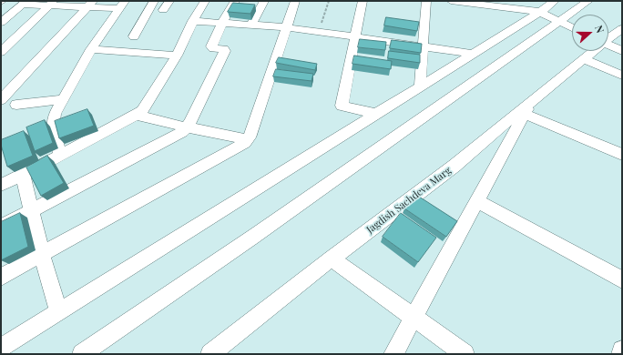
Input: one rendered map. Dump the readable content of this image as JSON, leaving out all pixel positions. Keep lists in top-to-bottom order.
{
  "streets": {
    "street": ["Jagdish Sachdeva Marg"]
  },
  "north": "right"
}
